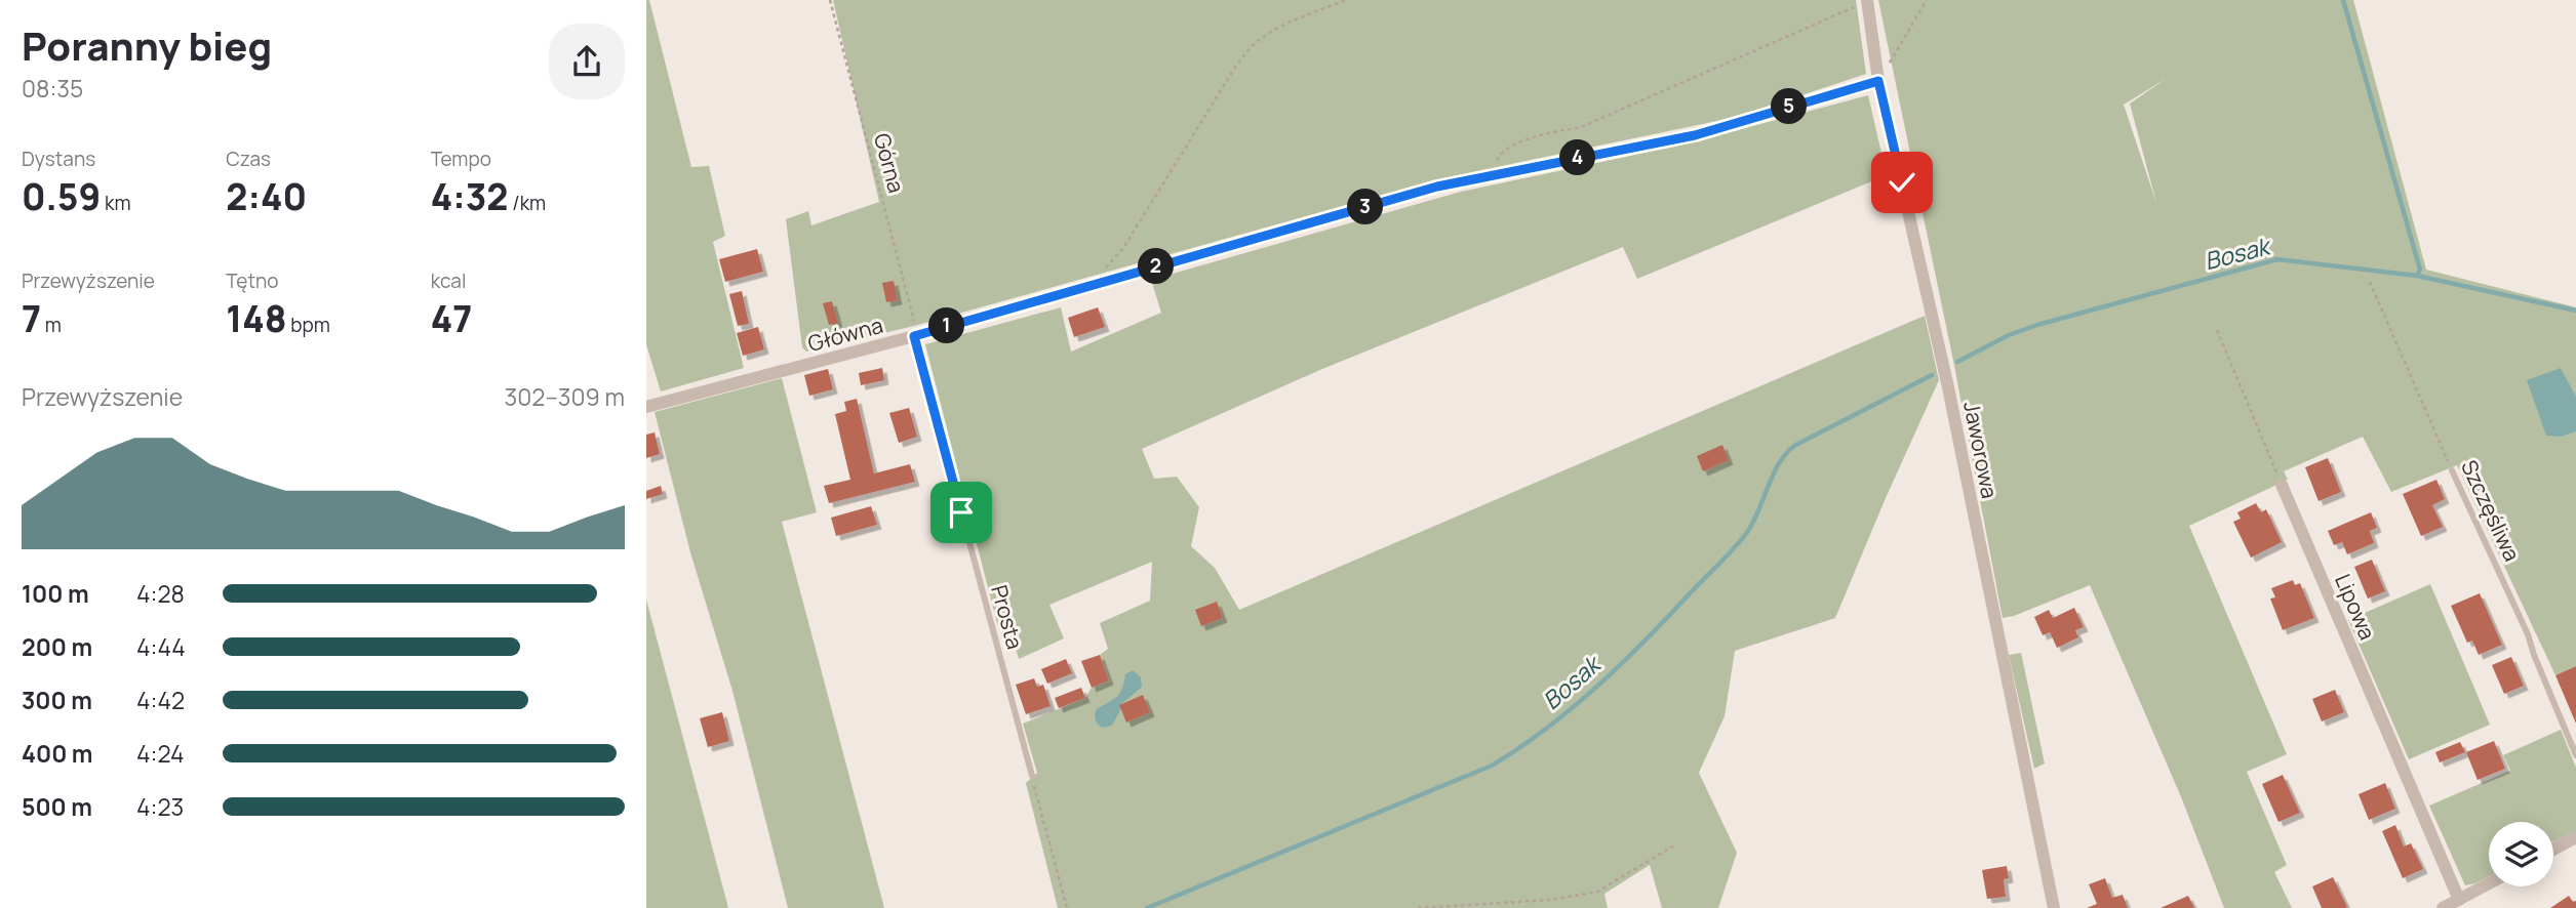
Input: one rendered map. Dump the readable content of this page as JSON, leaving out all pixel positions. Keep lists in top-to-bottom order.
{
  "streets": {
    "street": ["Główna", "Jaworowa", "Lipowa"],
    "lane": ["Szczęśliwa", "Prosta"],
    "path": ["Górna"]
  },
  "crossings": [
    ["Górna", "Główna"],
    ["Górna", "Prosta"],
    ["Główna", "Jaworowa"],
    ["Główna", "Prosta"]
  ],
  "water": ["Bosak"],
  "page": {
    "heading": ["Poranny bieg", "08:35"],
    "pins": [
      "5",
      "4",
      "3",
      "2",
      "1"
    ],
    "stats": [
      ["Dystans", "0.59 km"],
      ["Czas", "2:40"],
      ["Tempo", "4:32 /km"],
      ["Przewyższenie", "7 m"],
      ["Tętno", "148 bpm"],
      ["kcal", "47"]
    ],
    "chart": ["Przewyższenie", "302–309 m"],
    "list": [
      {
        "name": "100 m",
        "note": "4:28"
      },
      {
        "name": "200 m",
        "note": "4:44"
      },
      {
        "name": "300 m",
        "note": "4:42"
      },
      {
        "name": "400 m",
        "note": "4:24"
      },
      {
        "name": "500 m",
        "note": "4:23"
      }
    ]
  }
}
